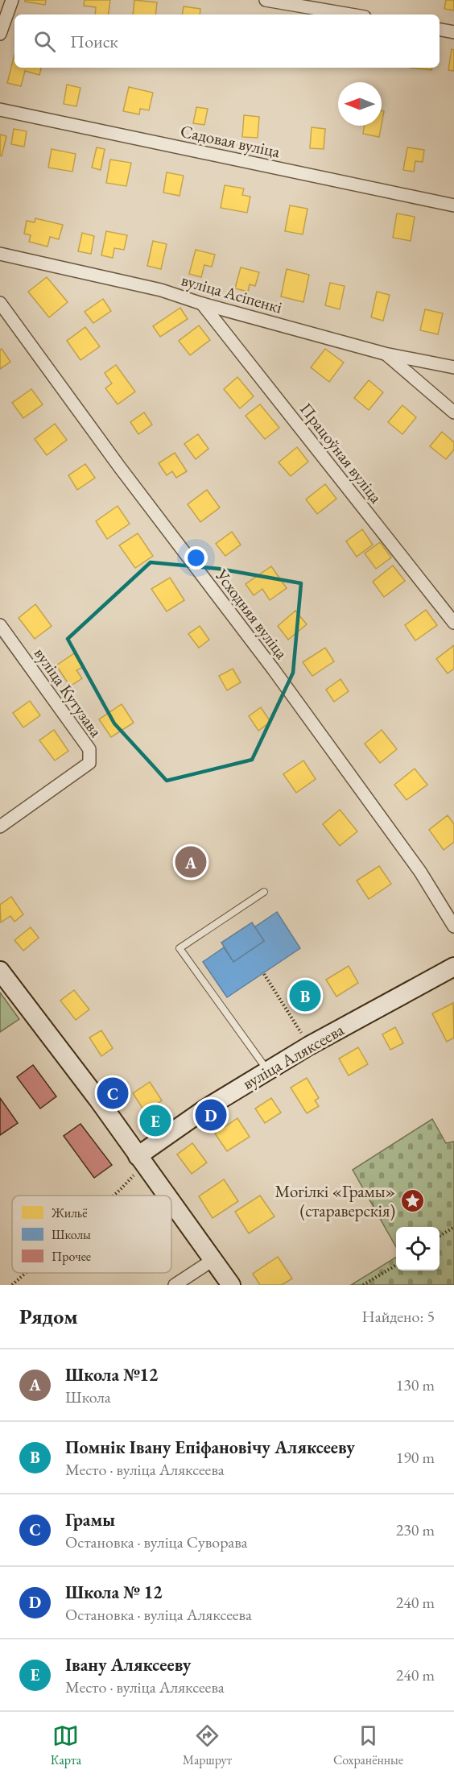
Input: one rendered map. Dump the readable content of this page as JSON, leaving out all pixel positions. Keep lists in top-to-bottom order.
{
  "streets": {
    "street": [
      "Садовая вуліца",
      "вуліца Асіпенкі",
      "Працоўная вуліца",
      "Усходняя вуліца",
      "вуліца Кутузава",
      "вуліца Аляксеева"
    ]
  },
  "crossings": [
    ["вуліца Асіпенкі", "Працоўная вуліца"]
  ],
  "places": {
    "place": ["Могілкі «Грамы» (стараверскія)"]
  },
  "legend": ["Жильё", "Школы", "Прочее"],
  "north": "left",
  "page": {
    "search": "Поиск",
    "pins": [
      "A",
      "B",
      "C",
      "D",
      "E"
    ],
    "heading": ["Рядом", "Найдено: 5"],
    "list": [
      {
        "mark": "A",
        "name": "Школа №12",
        "note": "Школа",
        "value": "130 m"
      },
      {
        "mark": "B",
        "name": "Помнік Івану Епіфановічу Аляксееву",
        "note": "Место · вуліца Аляксеева",
        "value": "190 m"
      },
      {
        "mark": "C",
        "name": "Грамы",
        "note": "Остановка · вуліца Суворава",
        "value": "230 m"
      },
      {
        "mark": "D",
        "name": "Школа № 12",
        "note": "Остановка · вуліца Аляксеева",
        "value": "240 m"
      },
      {
        "mark": "E",
        "name": "Івану Аляксееву",
        "note": "Место · вуліца Аляксеева",
        "value": "240 m"
      }
    ],
    "nav": ["Карта", "Маршрут", "Сохранённые"]
  }
}
